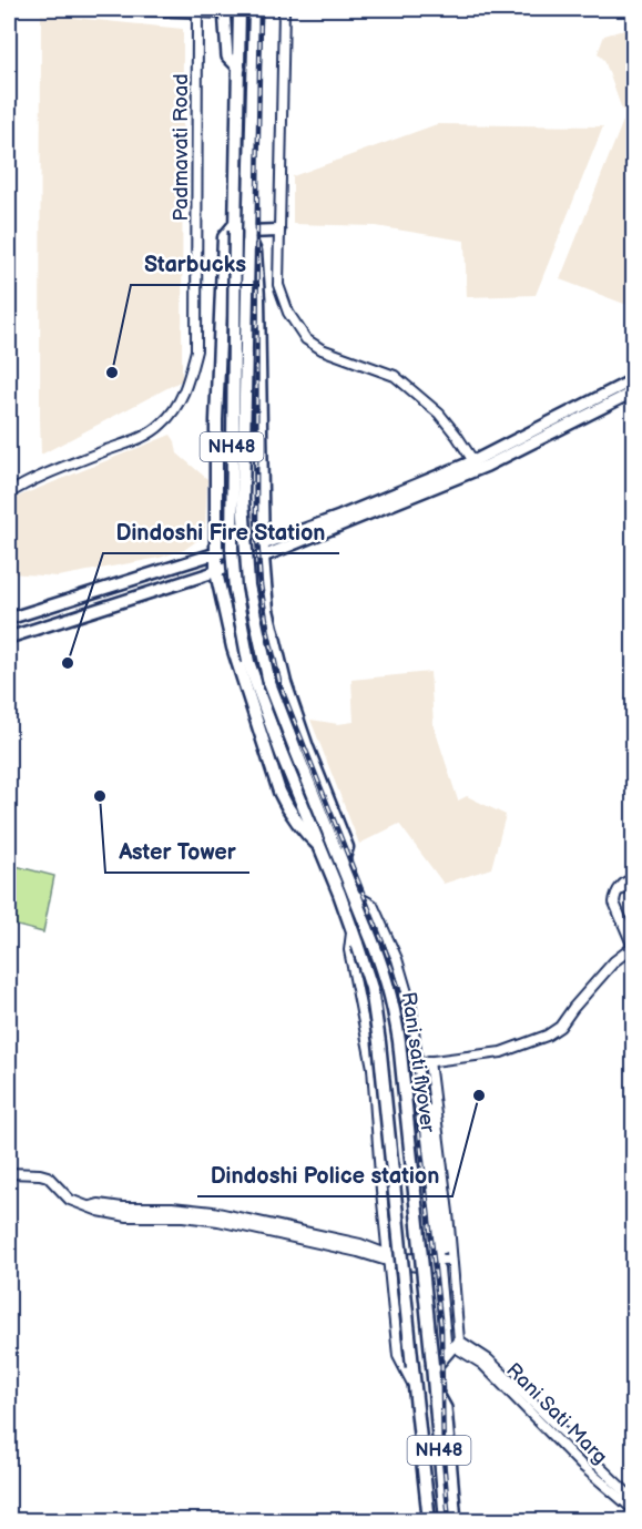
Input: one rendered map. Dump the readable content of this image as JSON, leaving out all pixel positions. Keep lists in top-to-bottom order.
{
  "streets": {
    "highway": ["NH48", "Rani sati flyover"],
    "street": ["Padmavati Road", "Rani Sati Marg"]
  },
  "crossings": [
    ["NH48", "Rani sati flyover"]
  ],
  "places": [
    "Starbucks",
    "Dindoshi Fire Station",
    "Aster Tower",
    "Dindoshi Police station"
  ]
}
